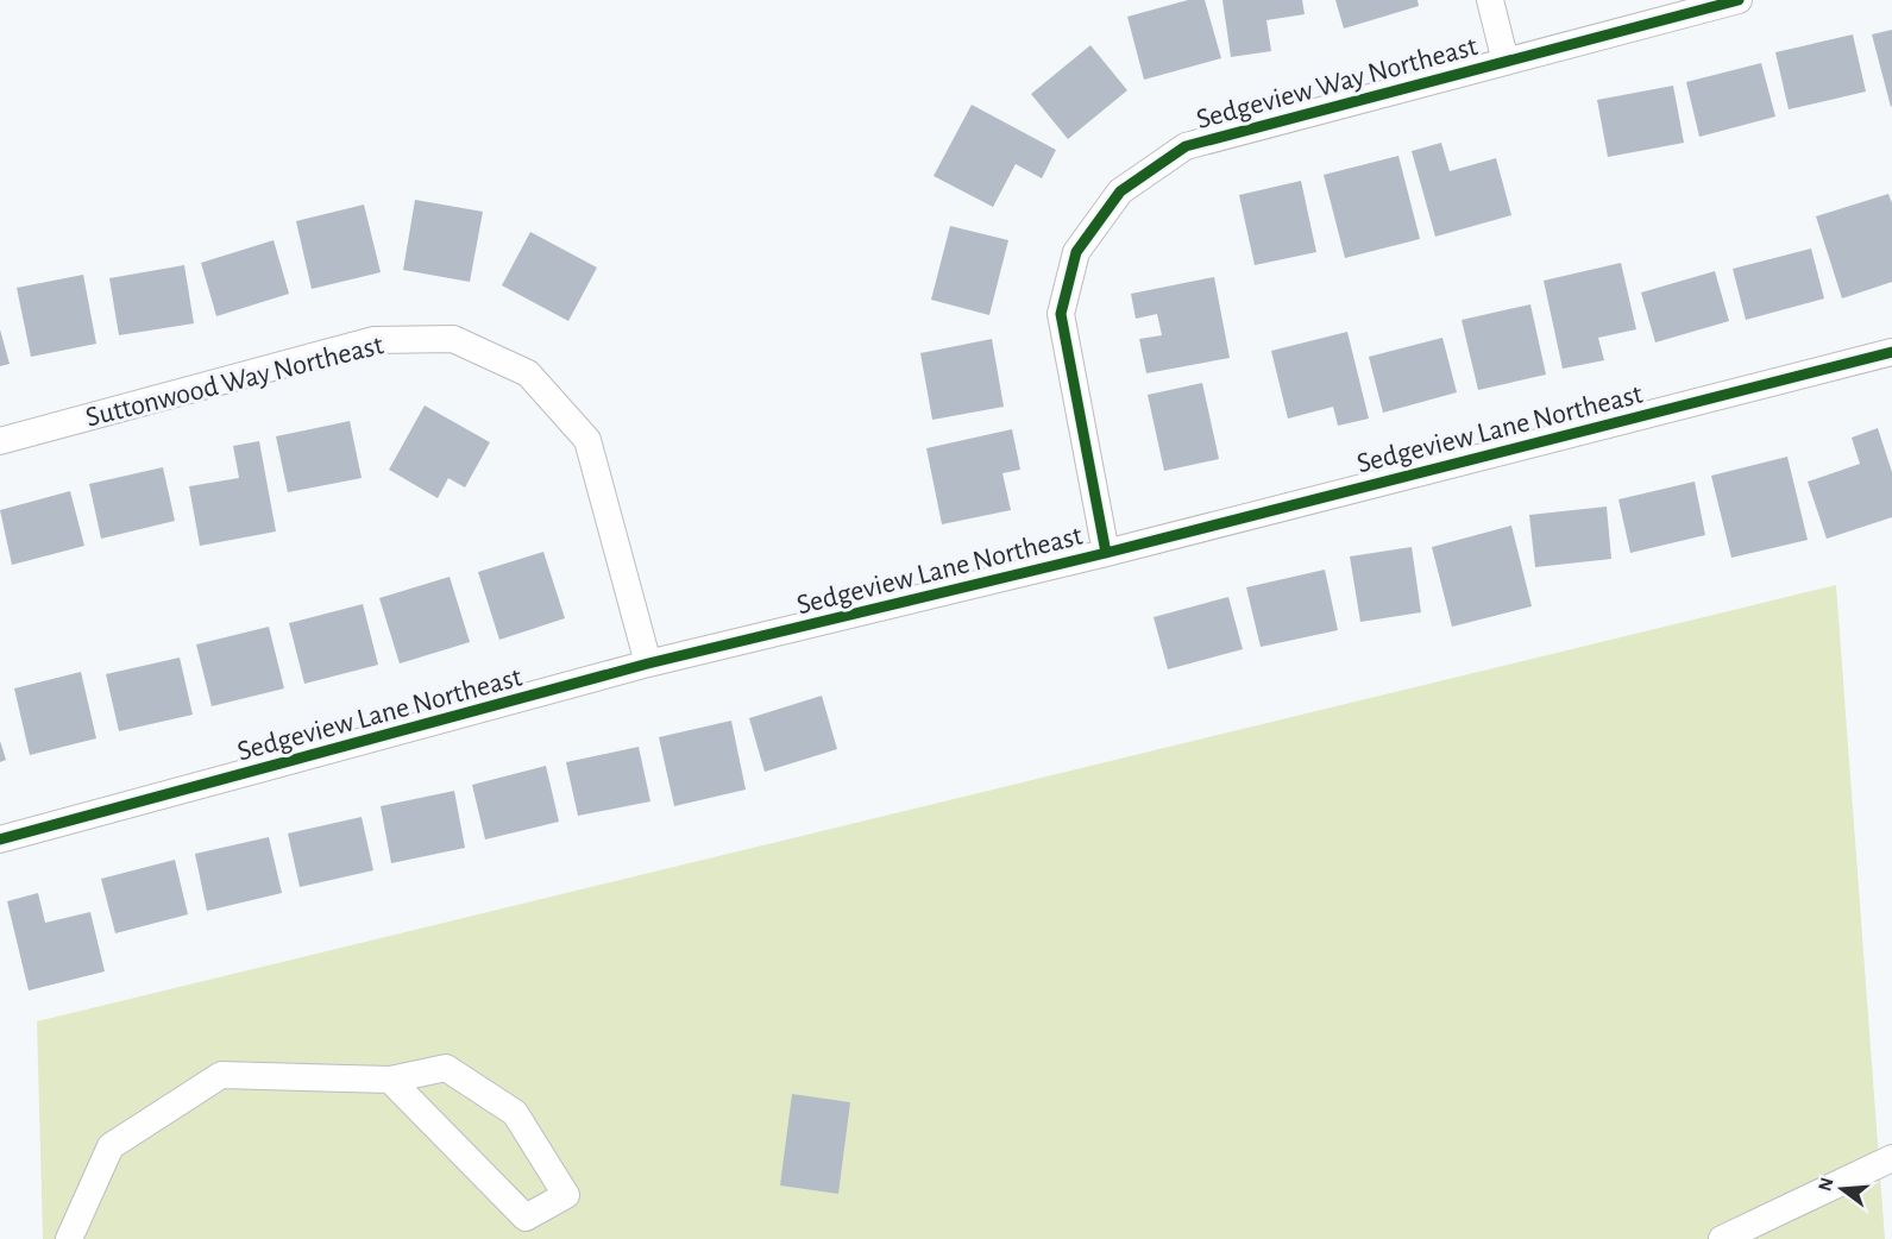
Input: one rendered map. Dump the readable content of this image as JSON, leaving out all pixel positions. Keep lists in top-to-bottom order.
{
  "streets": {
    "street": ["Sedgeview Way Northeast", "Suttonwood Way Northeast", "Sedgeview Lane Northeast"]
  },
  "crossings": [
    ["Sedgeview Way Northeast", "Sedgeview Lane Northeast"],
    ["Suttonwood Way Northeast", "Sedgeview Lane Northeast"]
  ],
  "north": "left"
}
